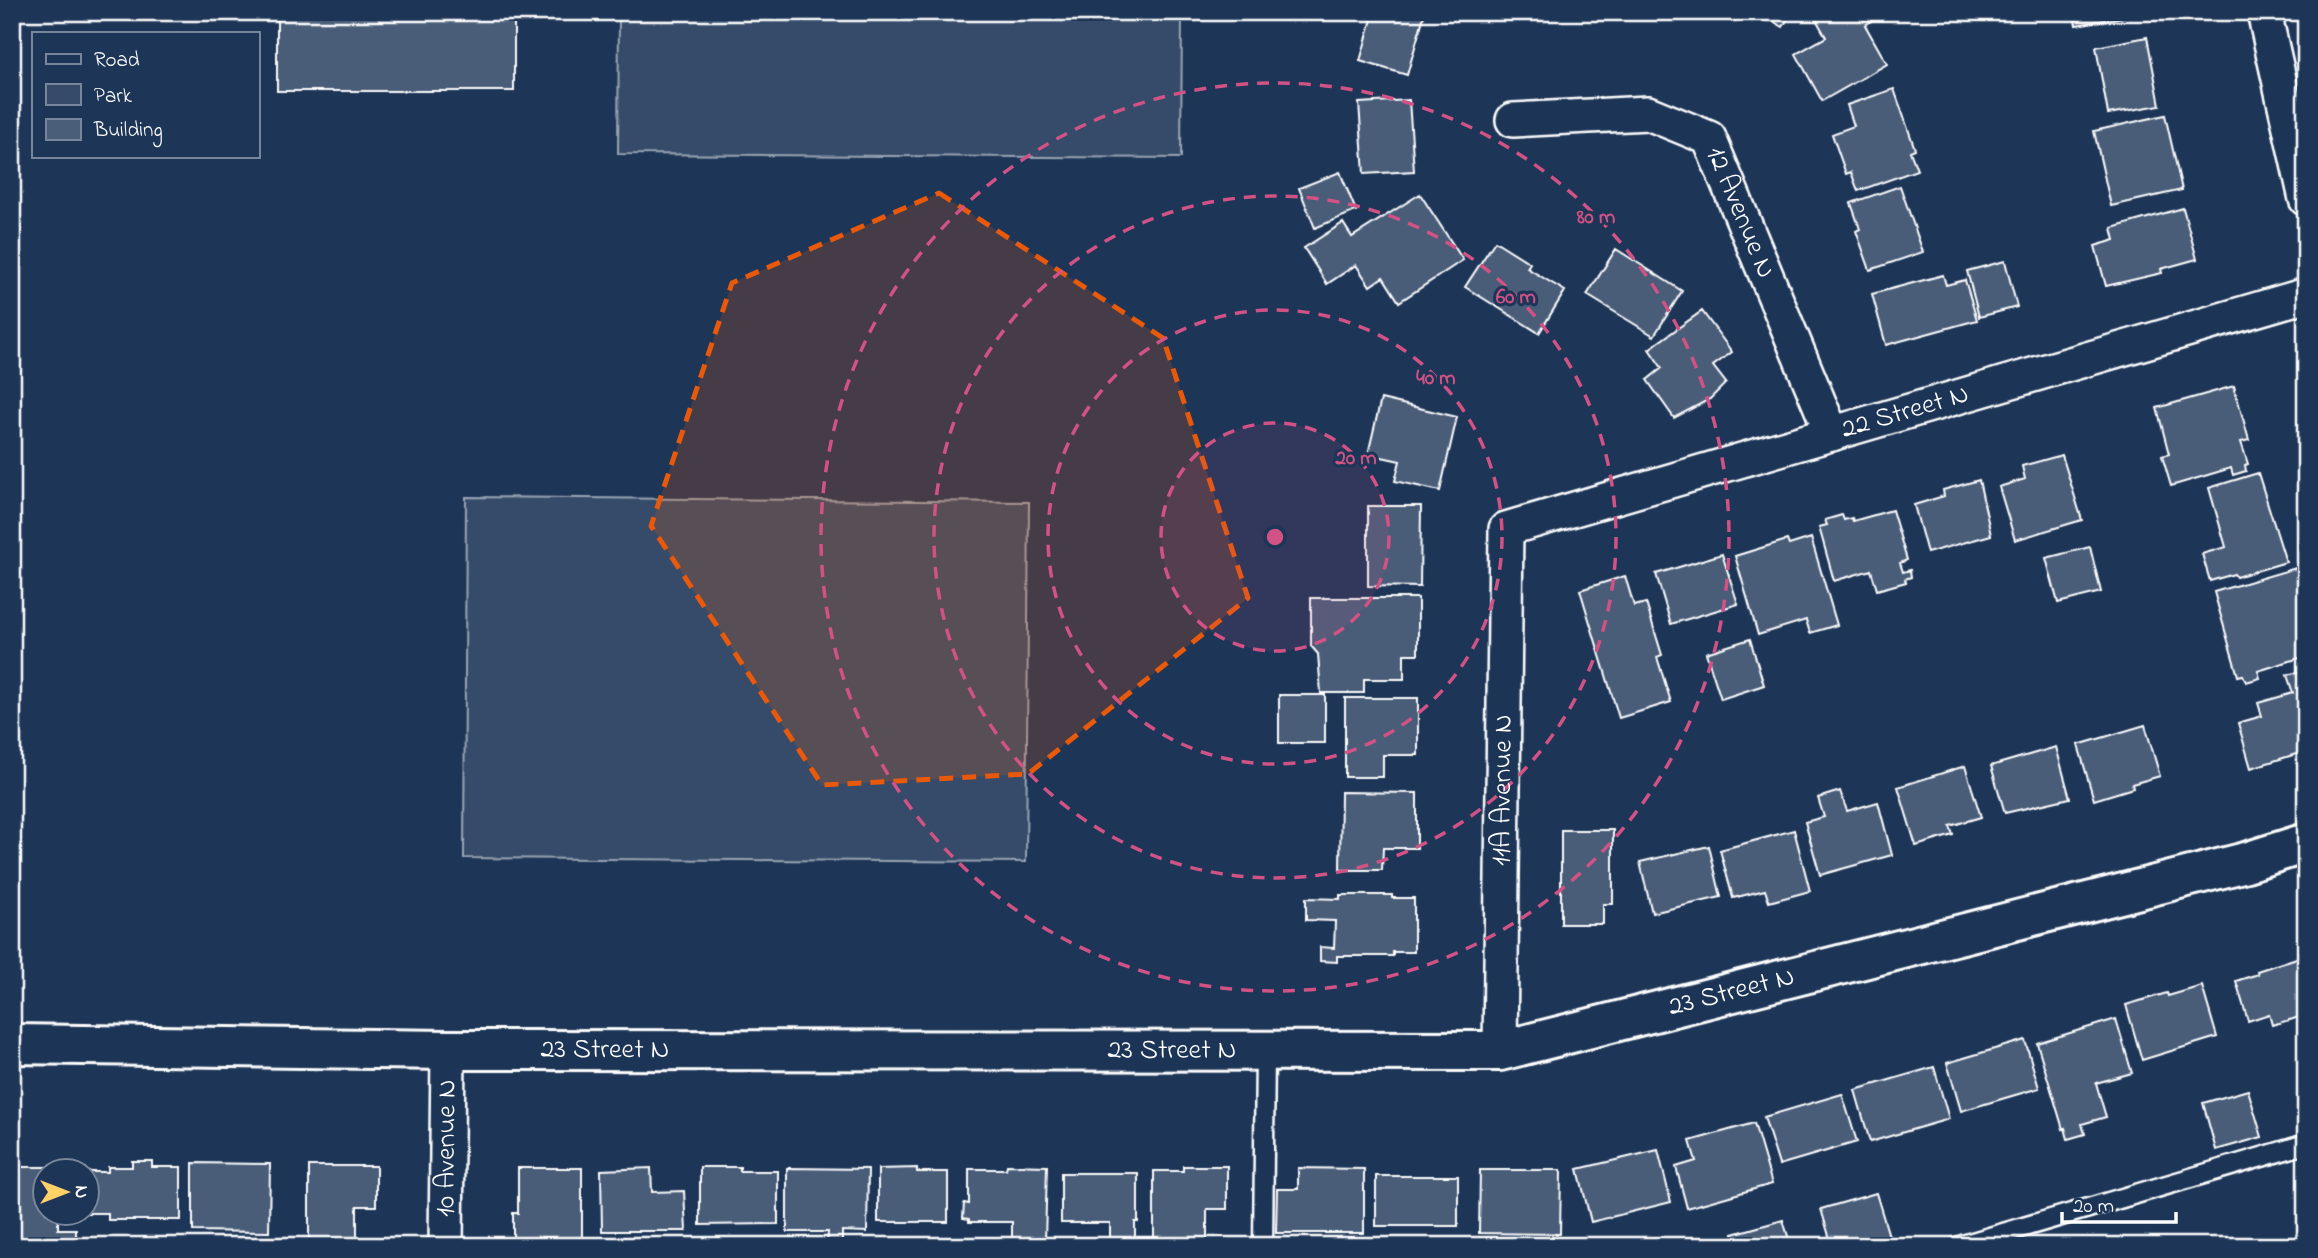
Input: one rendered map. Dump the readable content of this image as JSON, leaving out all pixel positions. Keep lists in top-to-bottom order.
{
  "streets": {
    "street": [
      "12 Avenue N",
      "22 Street N",
      "11A Avenue N",
      "23 Street N",
      "10 Avenue N"
    ]
  },
  "crossings": [
    ["12 Avenue N", "22 Street N"],
    ["22 Street N", "11A Avenue N"],
    ["11A Avenue N", "23 Street N"],
    ["23 Street N", "10 Avenue N"]
  ],
  "legend": ["Road", "Park", "Building"],
  "scale_bar": "20 m",
  "north": "right",
  "rings": [
    "80 m",
    "60 m",
    "40 m",
    "20 m"
  ]
}
